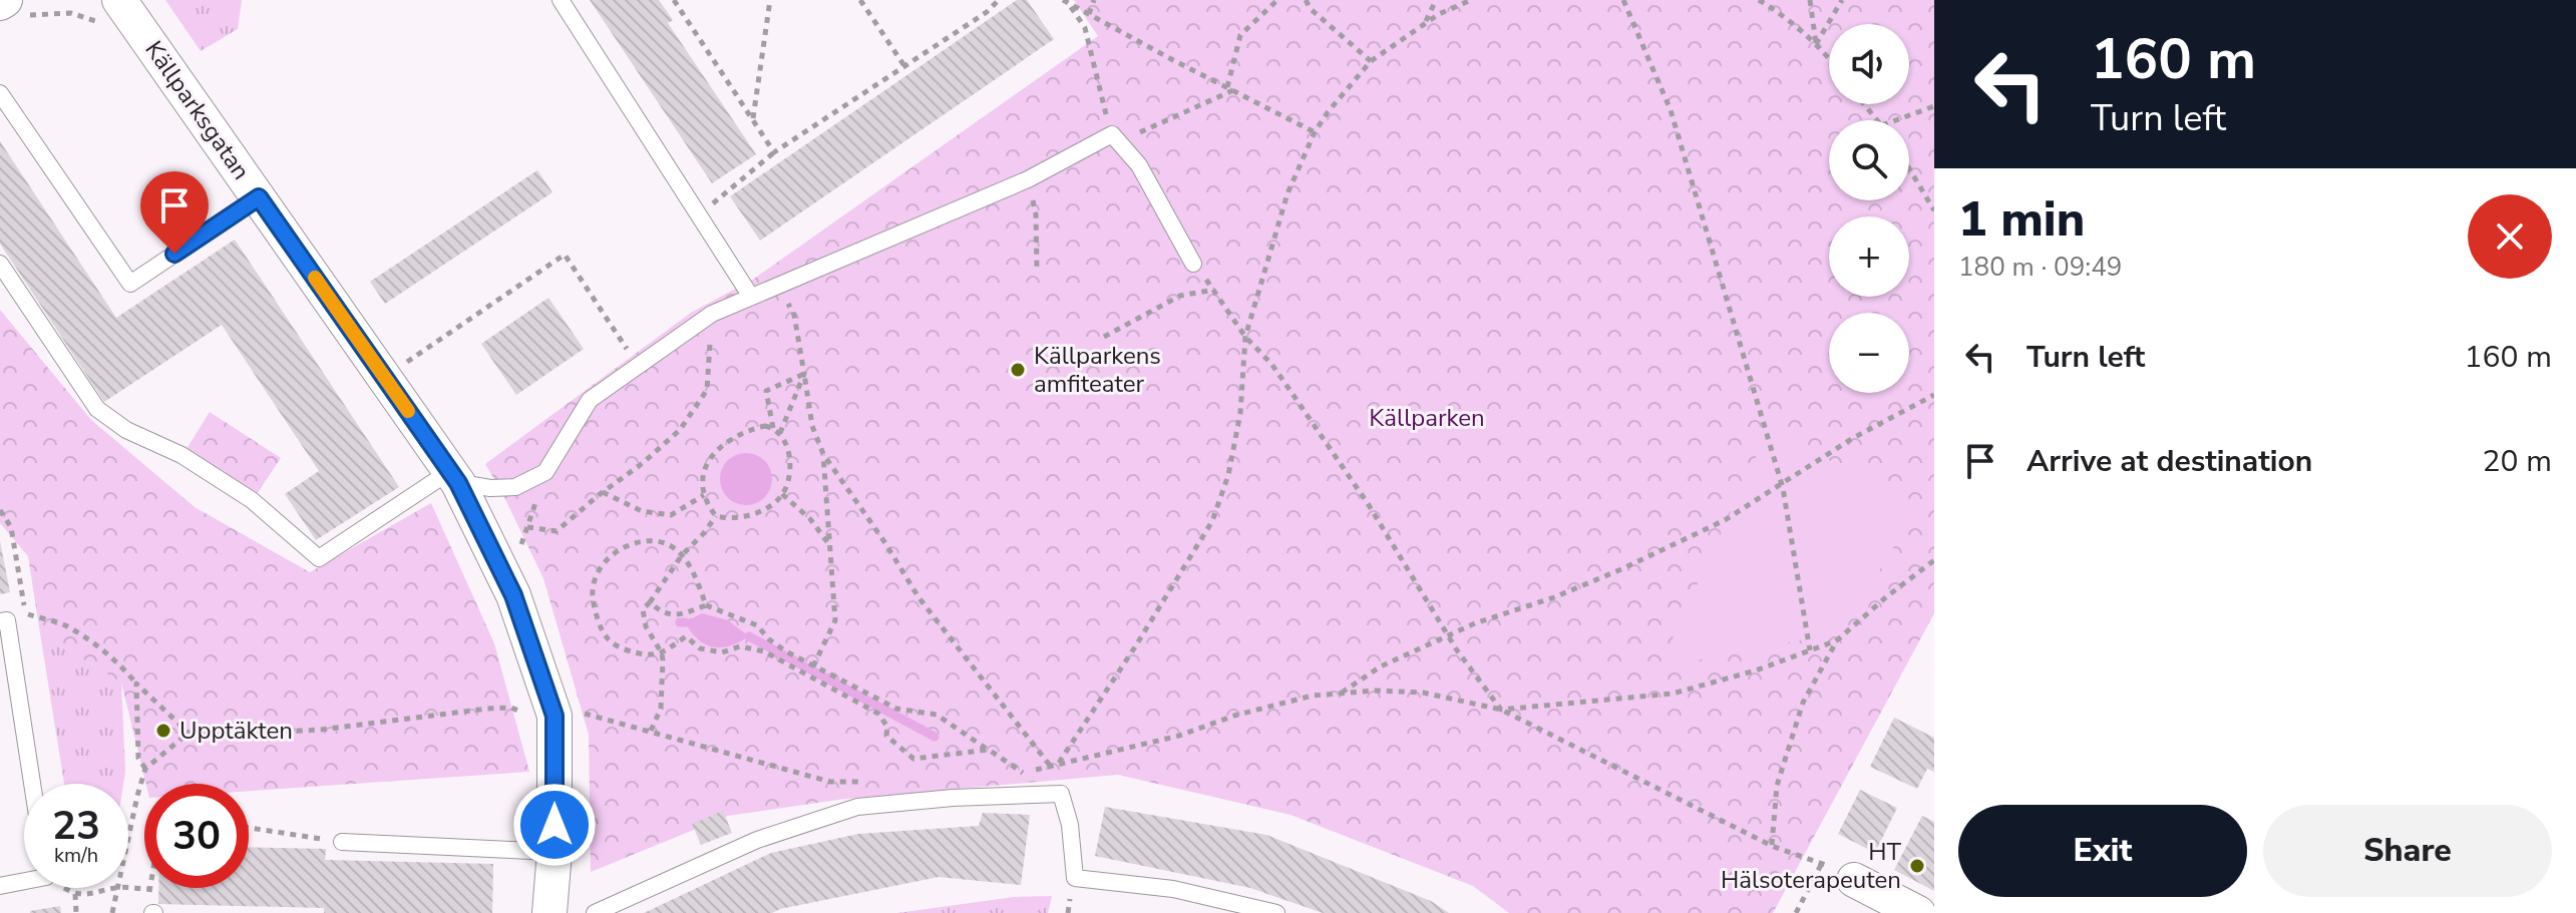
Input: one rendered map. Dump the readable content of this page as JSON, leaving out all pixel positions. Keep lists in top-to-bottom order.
{
  "streets": {
    "street": ["Källparksgatan"]
  },
  "parks": ["Källparken"],
  "places": ["Källparkens amfiteater", "Upptäkten", "HT Hälsoterapeuten"],
  "page": {
    "turn": ["160 m", "Turn left"],
    "map_buttons": ["+", "−"],
    "heading": ["1 min", "180 m · 09:49"],
    "list": [
      {
        "name": "Turn left",
        "value": "160 m"
      },
      {
        "name": "Arrive at destination",
        "value": "20 m"
      }
    ],
    "speed": "23 km/h",
    "limit": "30",
    "buttons": ["Exit", "Share"]
  }
}
